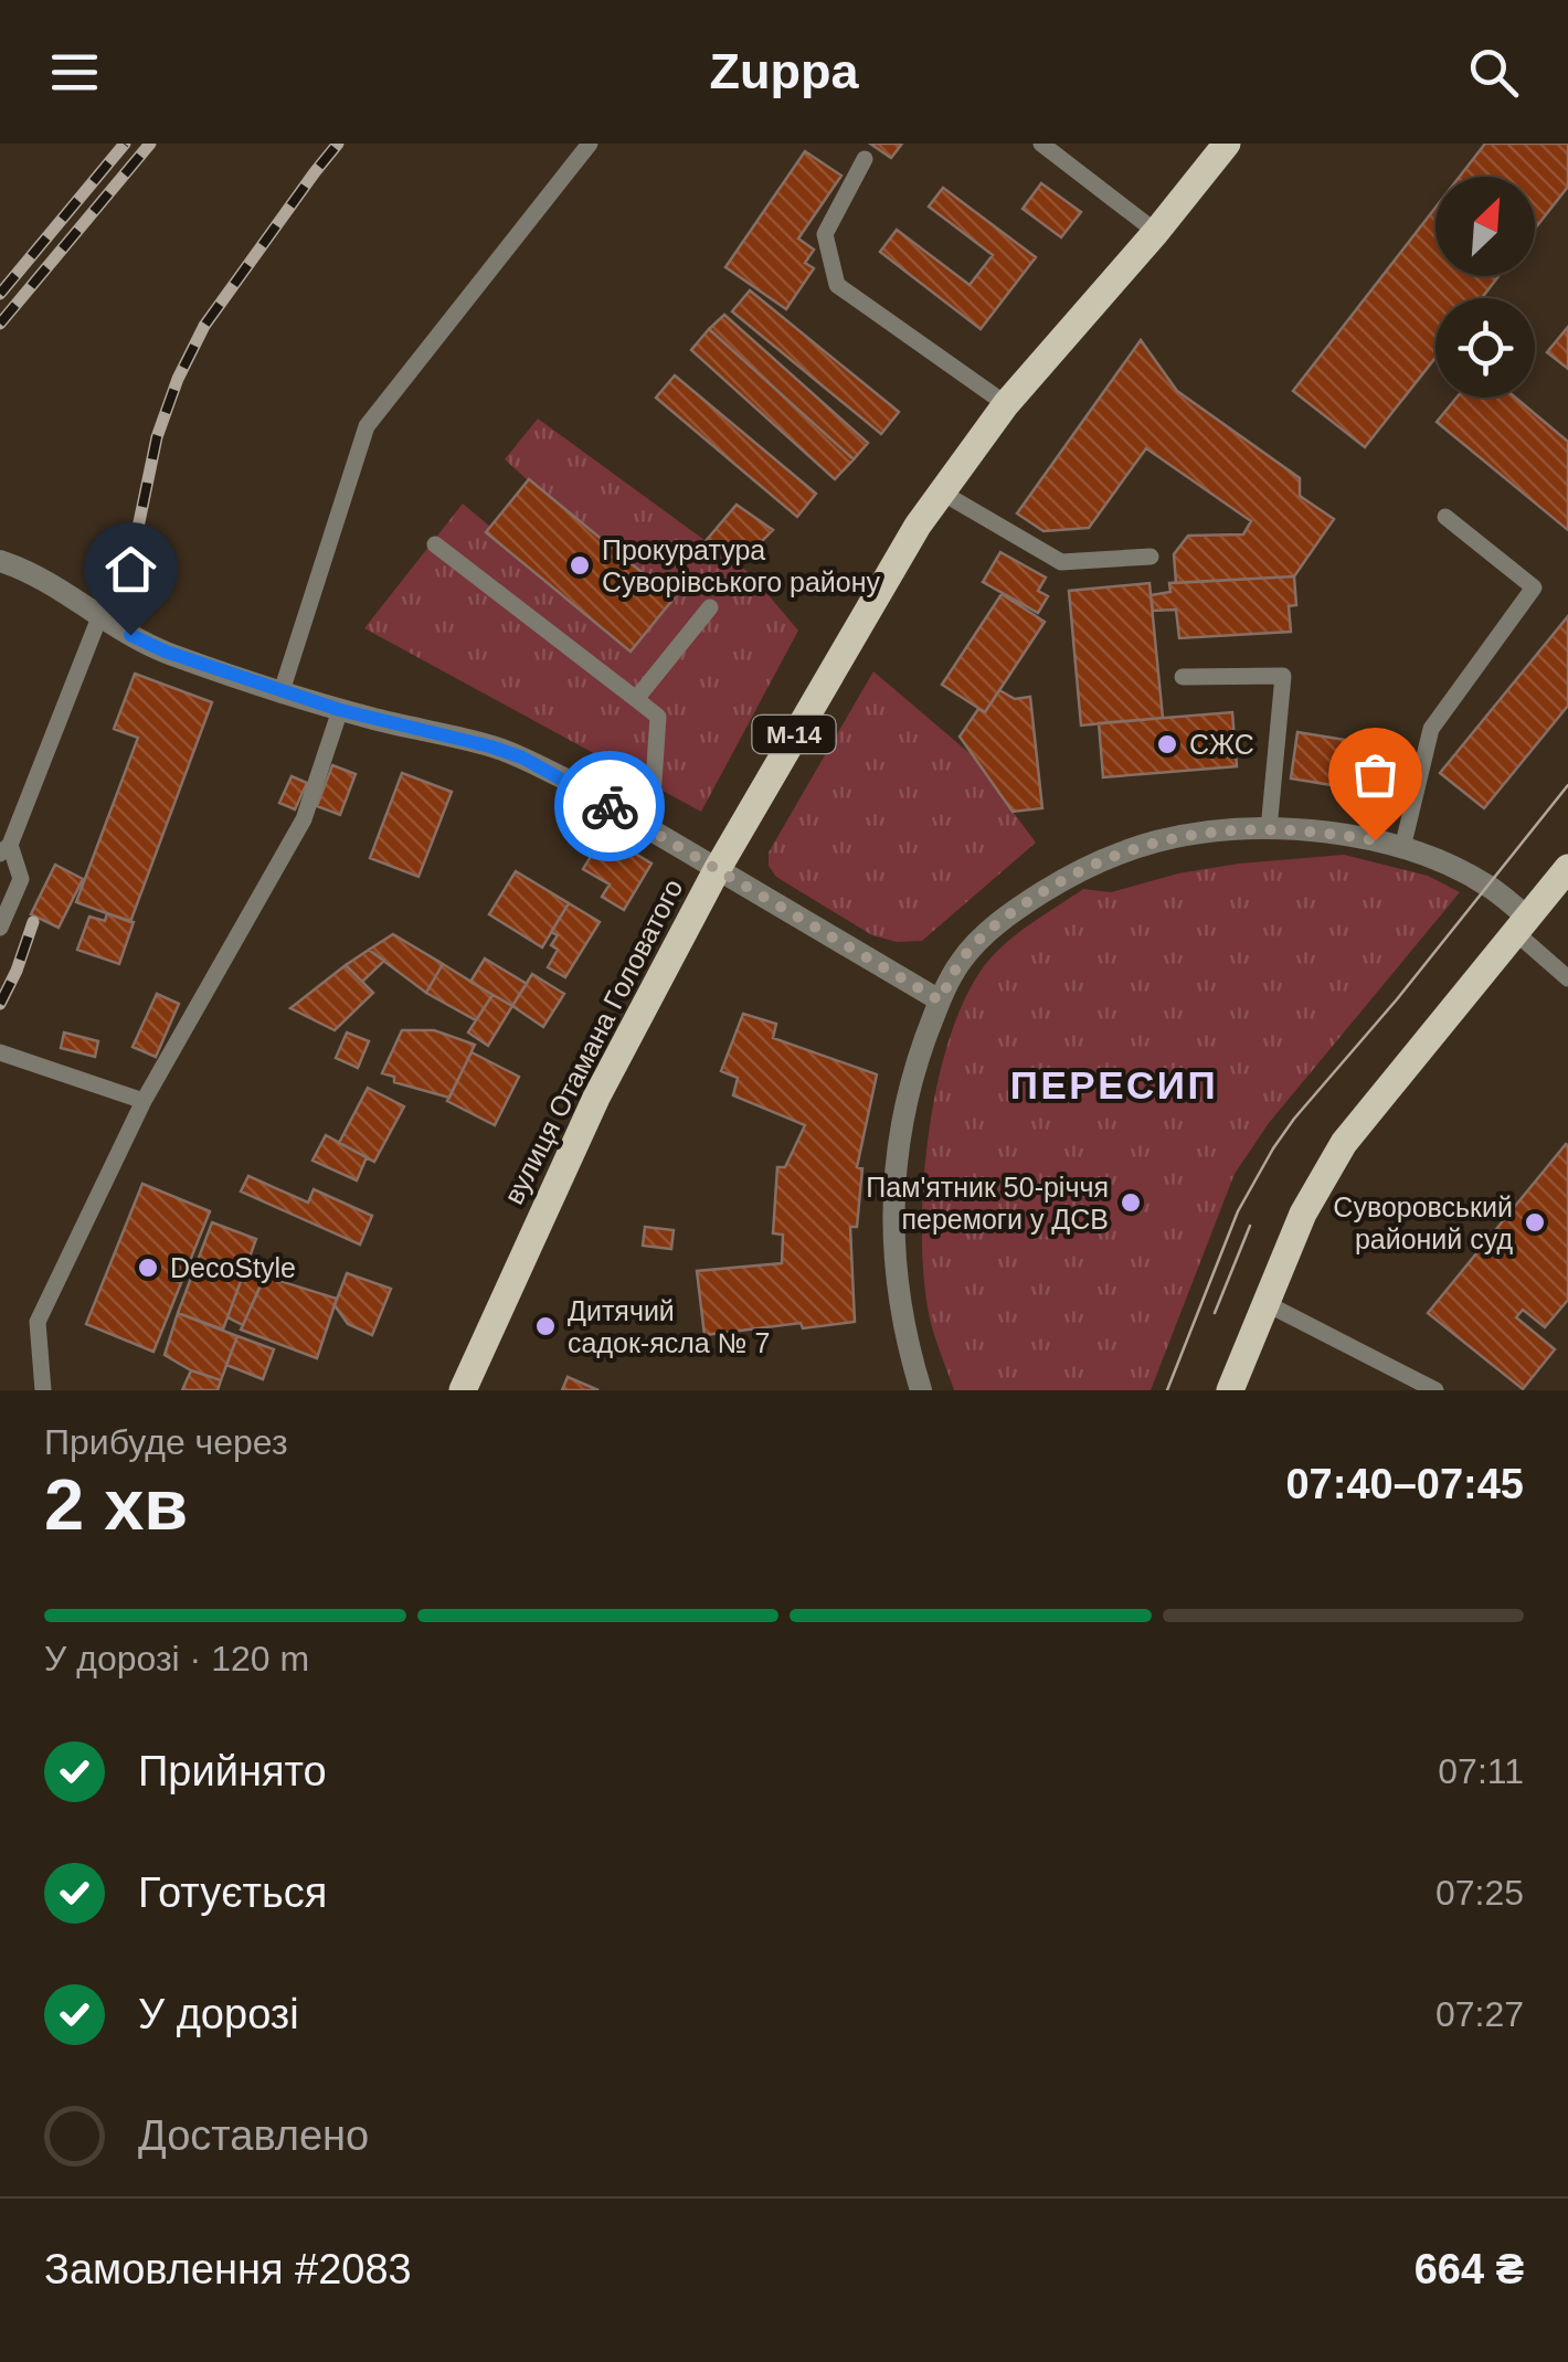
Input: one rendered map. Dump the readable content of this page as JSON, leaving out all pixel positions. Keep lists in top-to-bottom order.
{
  "streets": {
    "main road": ["М-14", "вулиця Отамана Головатого"]
  },
  "districts": ["ПЕРЕСИП"],
  "places": [
    "Прокуратура Суворівського району",
    "СЖС",
    "Пам'ятник 50-річчя перемоги у ДСВ",
    "Суворовський районий суд",
    "DecoStyle",
    "Дитячий садок-ясла № 7"
  ],
  "north": "top right",
  "page": {
    "header": "Zuppa",
    "heading": ["2 хв", "Прибуде через", "07:40–07:45"],
    "panel": ["Замовлення #2083", "664 ₴"],
    "bar": "У дорозі · 120 m",
    "list": [
      ["Прийнято", "07:11"],
      ["Готується", "07:25"],
      ["У дорозі", "07:27"],
      "Доставлено"
    ]
  }
}
